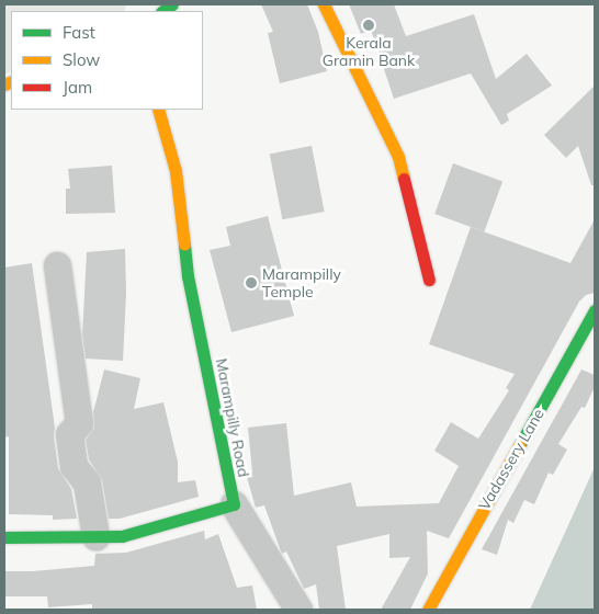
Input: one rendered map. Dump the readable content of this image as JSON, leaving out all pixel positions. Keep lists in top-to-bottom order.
{
  "streets": {
    "street": ["Marampilly Road", "Vadassery Lane"]
  },
  "places": ["Kerala Gramin Bank", "Marampilly Temple"],
  "legend": ["Fast", "Slow", "Jam"]
}
